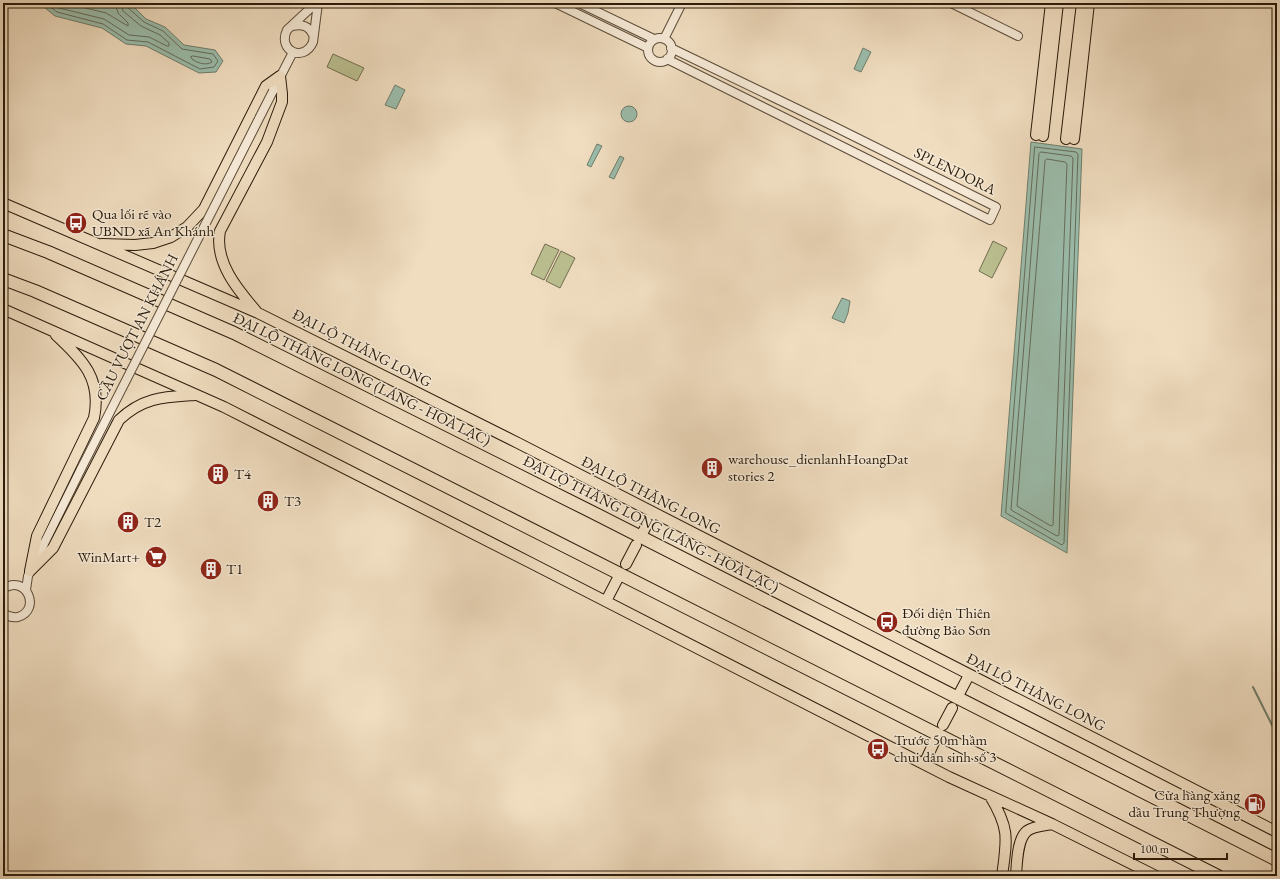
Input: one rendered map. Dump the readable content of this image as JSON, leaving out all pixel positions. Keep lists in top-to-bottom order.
{
  "streets": {
    "highway": ["ĐẠI LỘ THĂNG LONG (LÁNG - HOÀ LẠC)"],
    "main road": ["ĐẠI LỘ THĂNG LONG"],
    "street": ["SPLENDORA", "CẦU VƯỢT AN KHÁNH"]
  },
  "places": {
    "bus stop": ["Qua lối rẽ vào UBND xã An Khánh", "Đối diện Thiên đường Bảo Sơn", "Trước 50m hầm chui dân sinh số 3"],
    "building": [
      "warehouse_dienlanhHoangDat stories 2",
      "T4",
      "T3",
      "T2",
      "T1"
    ],
    "supermarket": ["WinMart+"],
    "fuel station": ["Cửa hàng xăng dầu Trung Thượng"]
  },
  "scale_bar": "100 m"
}
